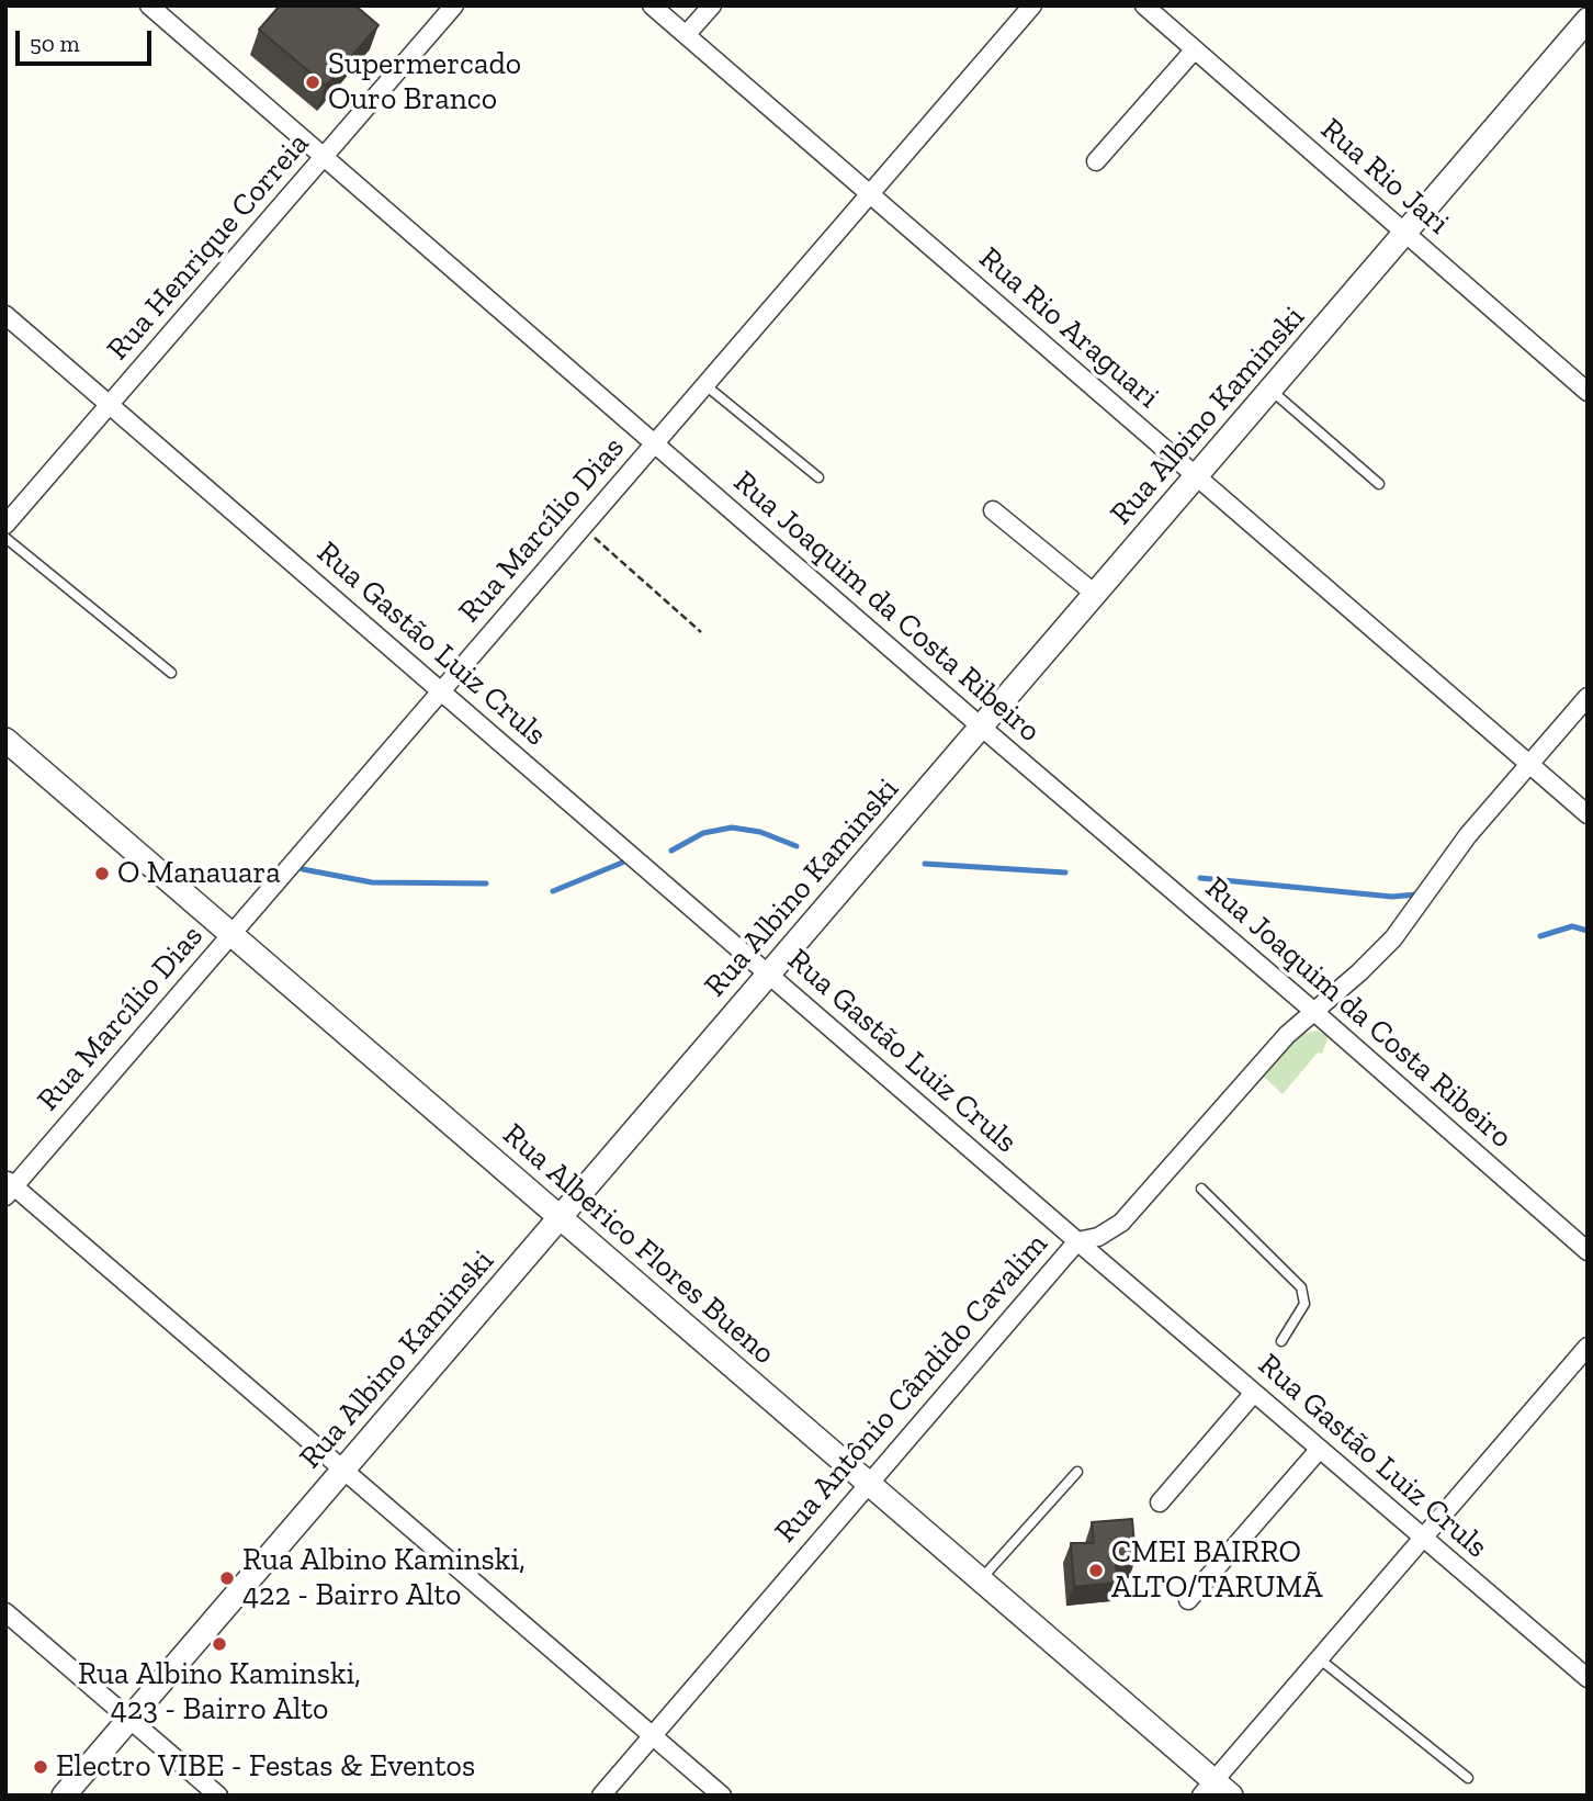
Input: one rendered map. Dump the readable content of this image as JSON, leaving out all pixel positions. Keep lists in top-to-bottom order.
{
  "streets": {
    "street": [
      "Rua Rio Jari",
      "Rua Henrique Correia",
      "Rua Rio Araguari",
      "Rua Albino Kaminski",
      "Rua Marcílio Dias",
      "Rua Joaquim da Costa Ribeiro",
      "Rua Gastão Luiz Cruls",
      "Rua Alberico Flores Bueno",
      "Rua Antônio Cândido Cavalim"
    ]
  },
  "crossings": [
    ["Rua Rio Jari", "Rua Albino Kaminski"],
    ["Rua Henrique Correia", "Rua Joaquim da Costa Ribeiro"],
    ["Rua Henrique Correia", "Rua Gastão Luiz Cruls"],
    ["Rua Rio Araguari", "Rua Albino Kaminski"],
    ["Rua Rio Araguari", "Rua Marcílio Dias"],
    ["Rua Rio Araguari", "Rua Antônio Cândido Cavalim"],
    ["Rua Albino Kaminski", "Rua Joaquim da Costa Ribeiro"],
    ["Rua Albino Kaminski", "Rua Gastão Luiz Cruls"],
    ["Rua Albino Kaminski", "Rua Alberico Flores Bueno"],
    ["Rua Marcílio Dias", "Rua Joaquim da Costa Ribeiro"],
    ["Rua Marcílio Dias", "Rua Gastão Luiz Cruls"],
    ["Rua Marcílio Dias", "Rua Alberico Flores Bueno"],
    ["Rua Joaquim da Costa Ribeiro", "Rua Antônio Cândido Cavalim"],
    ["Rua Gastão Luiz Cruls", "Rua Antônio Cândido Cavalim"],
    ["Rua Alberico Flores Bueno", "Rua Antônio Cândido Cavalim"]
  ],
  "places": [
    "Supermercado Ouro Branco",
    "O Manauara",
    "CMEI BAIRRO ALTO/TARUMÃ",
    "Rua Albino Kaminski, 422 - Bairro Alto",
    "Rua Albino Kaminski, 423 - Bairro Alto",
    "Electro VIBE - Festas & Eventos"
  ],
  "scale_bar": "50 m"
}
